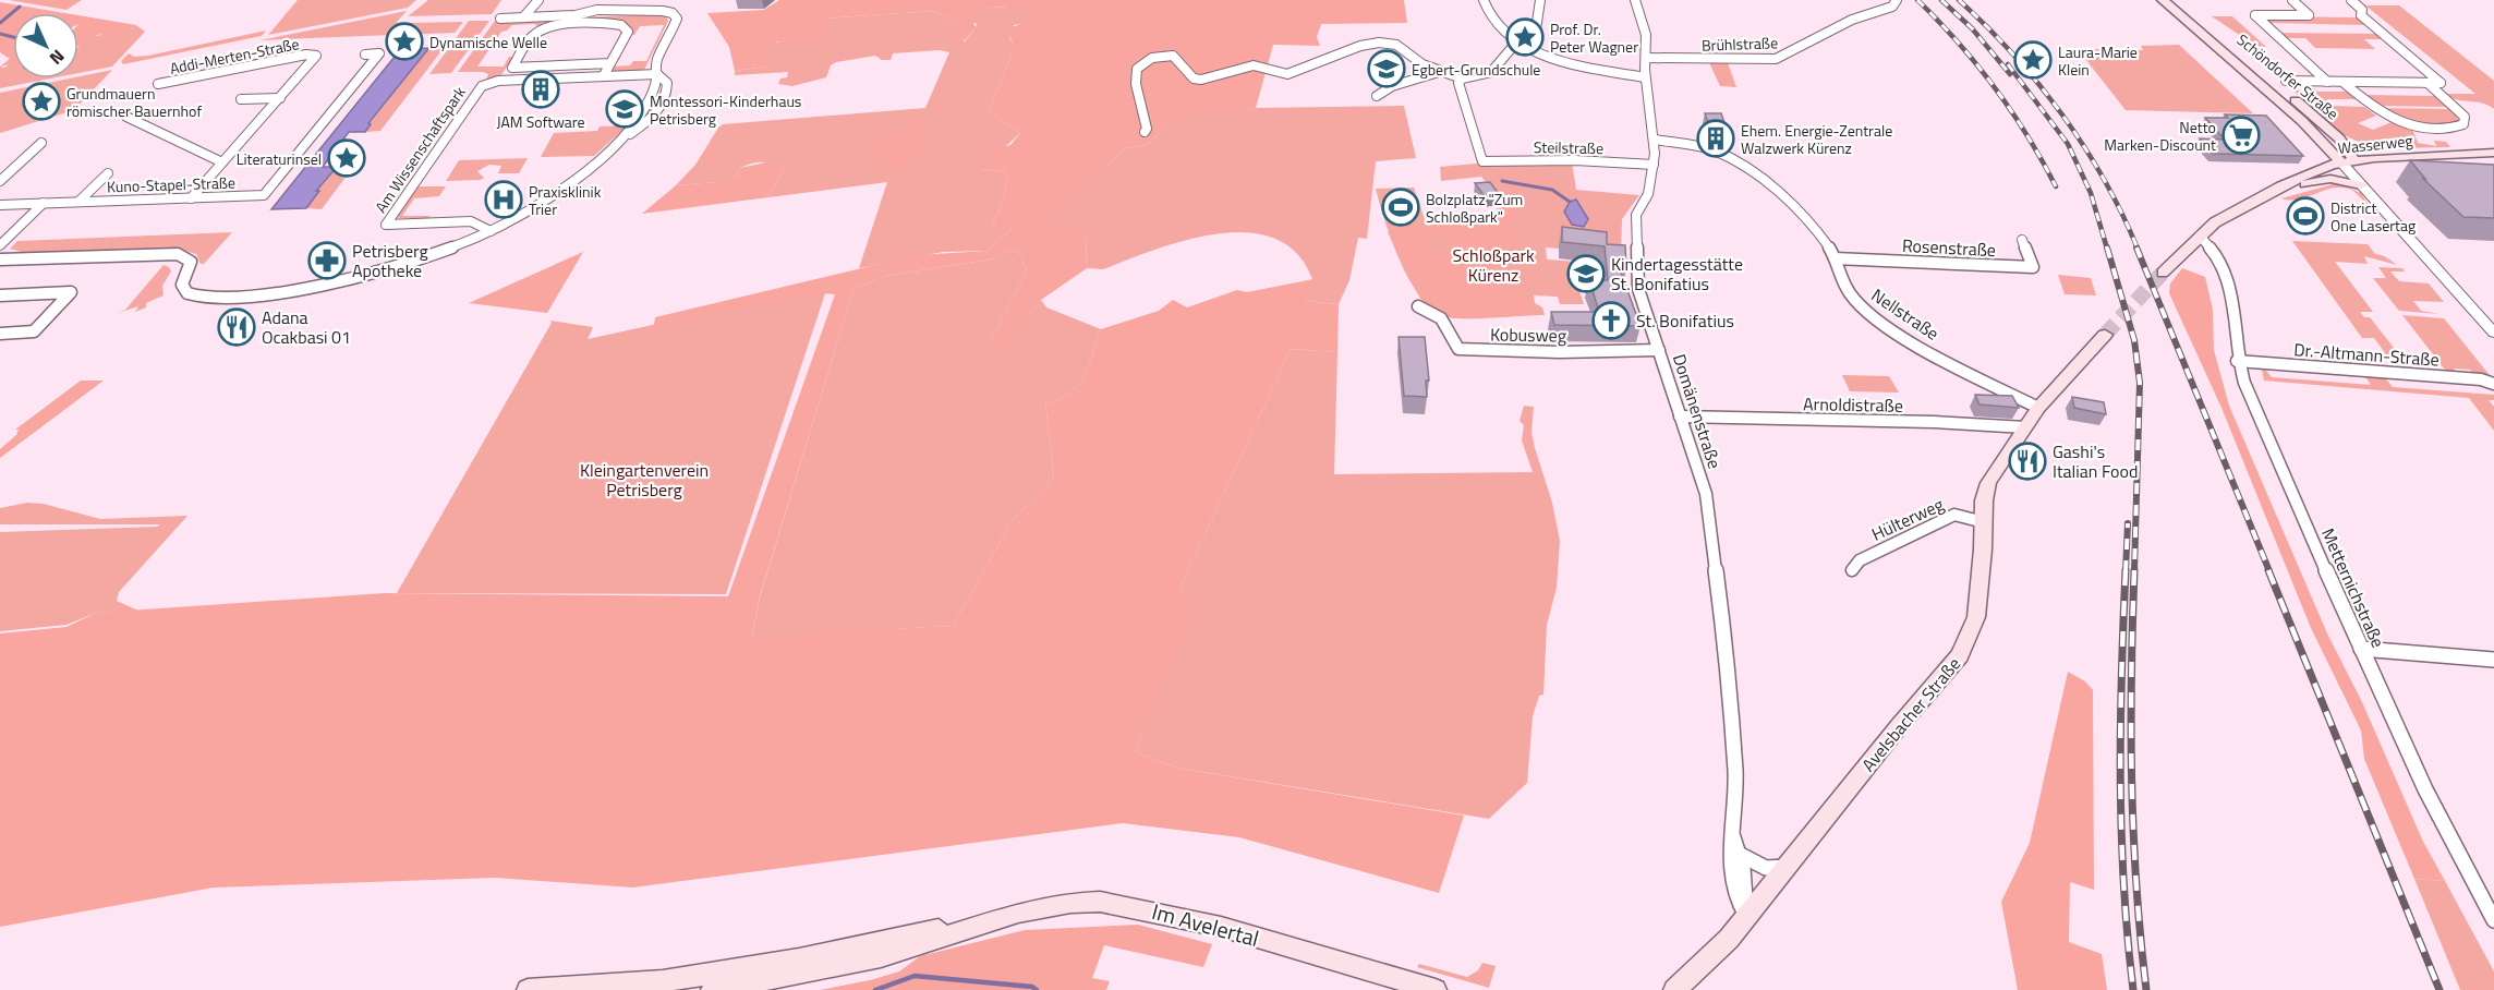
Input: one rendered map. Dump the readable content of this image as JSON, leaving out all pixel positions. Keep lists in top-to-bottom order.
{
  "streets": {
    "main road": [
      "Schöndorfer Straße",
      "Wasserweg",
      "Avelsbacher Straße",
      "Im Avelertal"
    ],
    "street": [
      "Brühlstraße",
      "Addi-Merten-Straße",
      "Steilstraße",
      "Am Wissenschaftspark",
      "Kuno-Stapel-Straße",
      "Rosenstraße",
      "Nellstraße",
      "Kobusweg",
      "Dr.-Altmann-Straße",
      "Arnoldistraße",
      "Domänenstraße",
      "Hülterweg",
      "Metternichstraße"
    ]
  },
  "crossings": [
    ["Brühlstraße", "Domänenstraße"],
    ["Schöndorfer Straße", "Wasserweg"],
    ["Wasserweg", "Metternichstraße"],
    ["Steilstraße", "Domänenstraße"],
    ["Rosenstraße", "Nellstraße"],
    ["Nellstraße", "Domänenstraße"],
    ["Nellstraße", "Avelsbacher Straße"],
    ["Kobusweg", "Domänenstraße"],
    ["Dr.-Altmann-Straße", "Metternichstraße"],
    ["Arnoldistraße", "Domänenstraße"],
    ["Arnoldistraße", "Avelsbacher Straße"],
    ["Domänenstraße", "Avelsbacher Straße"],
    ["Hülterweg", "Avelsbacher Straße"]
  ],
  "parks": ["Schloßpark Kürenz", "Kleingartenverein Petrisberg"],
  "places": {
    "place": [
      "Prof. Dr. Peter Wagner",
      "Dynamische Welle",
      "Laura-Marie Klein",
      "Grundmauern römischer Bauernhof",
      "Literaturinsel"
    ],
    "school or university": ["Egbert-Grundschule", "Montessori-Kinderhaus Petrisberg", "Kindertagesstätte St. Bonifatius"],
    "building": ["JAM Software", "Ehem. Energie-Zentrale Walzwerk Kürenz"],
    "supermarket": ["Netto Marken-Discount"],
    "hospital": ["Praxisklinik Trier"],
    "sports": ["Bolzplatz \"Zum Schloßpark\"", "District One Lasertag"],
    "pharmacy": ["Petrisberg Apotheke"],
    "church": ["St. Bonifatius"],
    "restaurant": ["Adana Ocakbasi 01", "Gashi's Italian Food"]
  },
  "north": "bottom right"
}
